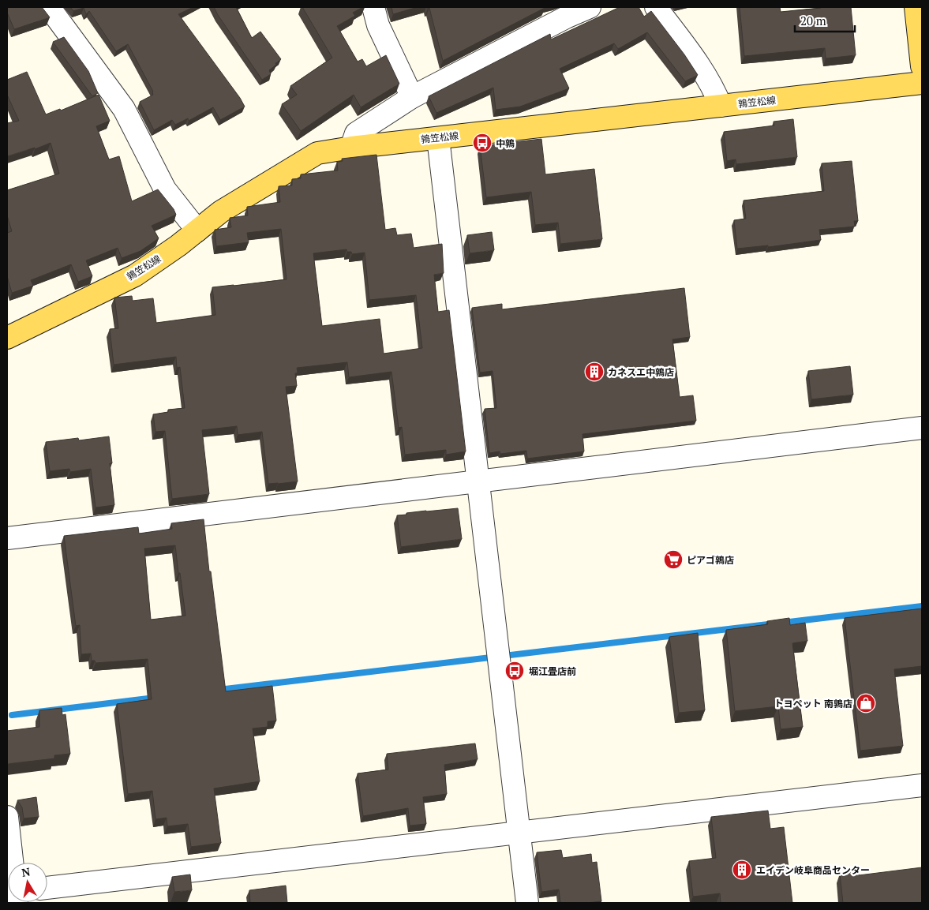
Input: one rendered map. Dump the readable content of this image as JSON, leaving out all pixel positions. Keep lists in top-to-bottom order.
{
  "streets": {
    "main road": ["鶉笠松線"]
  },
  "places": {
    "bus stop": ["中鶉", "堀江畳店前"],
    "building": ["カネスエ中鶉店", "エイデン岐阜商品センター"],
    "supermarket": ["ピアゴ鶉店"],
    "shop": ["トヨペット 南鶉店"]
  },
  "scale_bar": "20 m",
  "north": "top"
}
